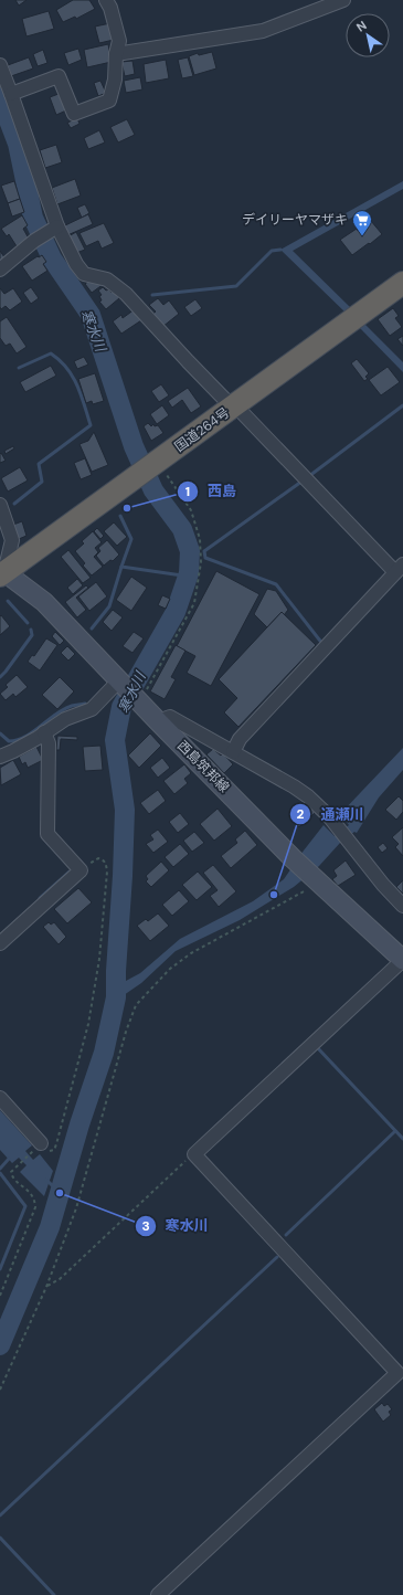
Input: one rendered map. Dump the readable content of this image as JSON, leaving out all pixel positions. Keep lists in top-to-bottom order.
{
  "streets": {
    "highway": ["国道264号"],
    "main road": ["西島筑邦線"]
  },
  "crossings": [
    ["国道264号", "西島筑邦線"]
  ],
  "water": ["寒水川"],
  "places": {
    "supermarket": ["デイリーヤマザキ"],
    "other": ["西島", "通瀬川", "寒水川"]
  },
  "north": "top left"
}
